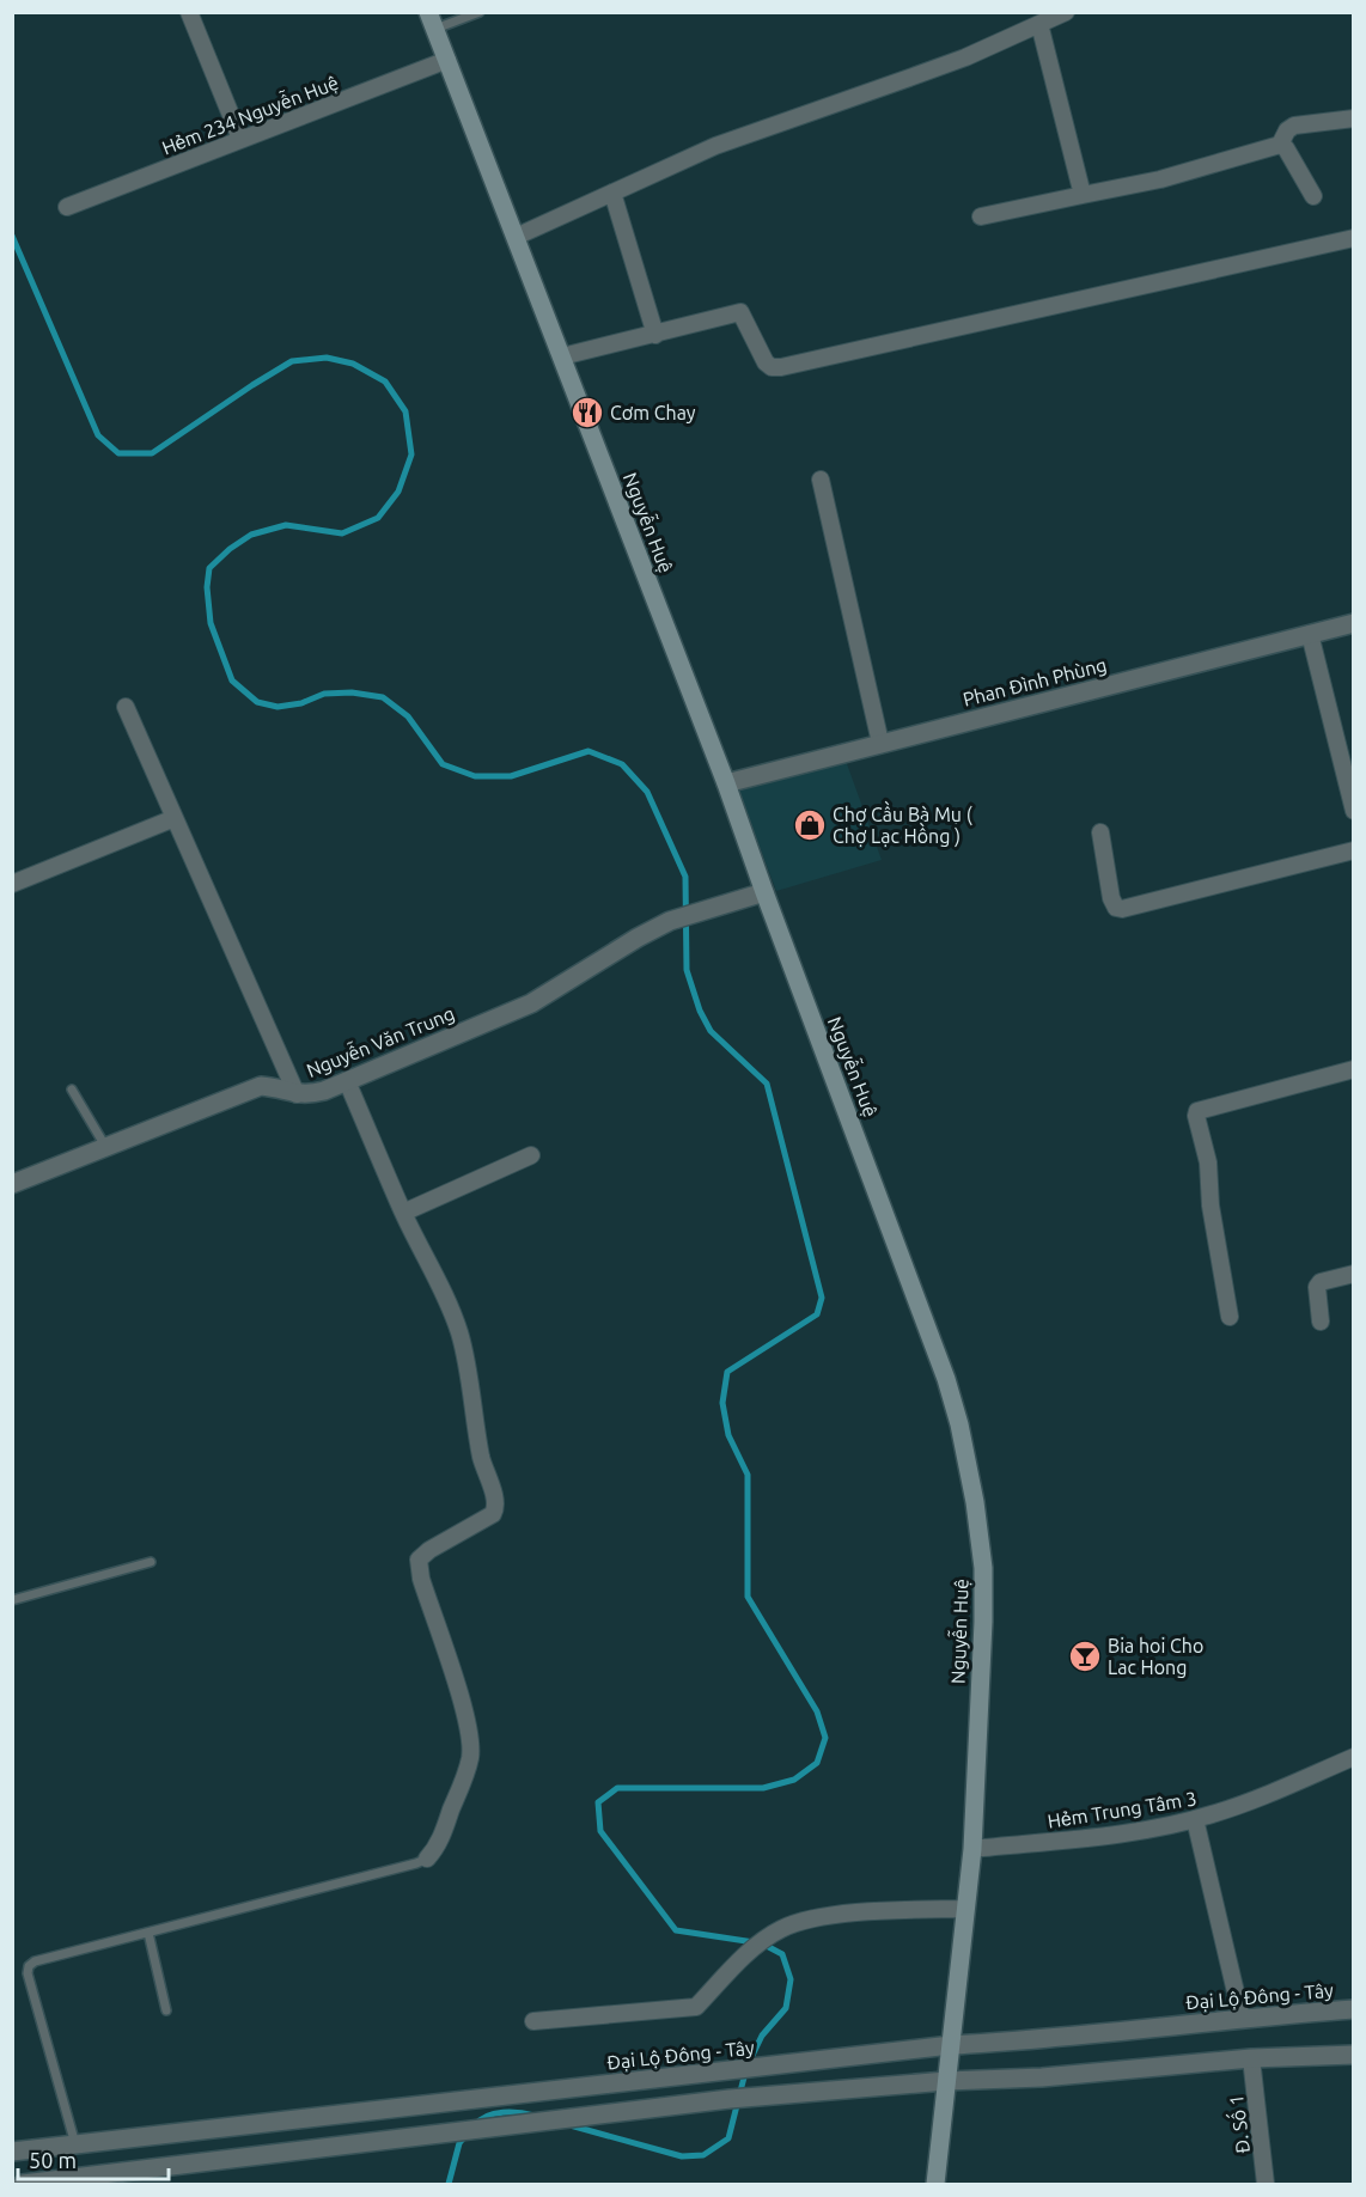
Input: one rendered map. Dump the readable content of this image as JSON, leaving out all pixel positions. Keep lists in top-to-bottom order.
{
  "streets": {
    "main road": ["Nguyễn Huệ"],
    "street": [
      "Hẻm 234 Nguyễn Huệ",
      "Phan Đình Phùng",
      "Nguyễn Văn Trung",
      "Hẻm Trung Tâm 3",
      "Đại Lộ Đông - Tây",
      "Đ. Số 1"
    ]
  },
  "crossings": [
    ["Hẻm 234 Nguyễn Huệ", "Nguyễn Huệ"],
    ["Nguyễn Huệ", "Phan Đình Phùng"],
    ["Nguyễn Huệ", "Nguyễn Văn Trung"],
    ["Nguyễn Huệ", "Hẻm Trung Tâm 3"],
    ["Nguyễn Huệ", "Đại Lộ Đông - Tây"]
  ],
  "places": {
    "restaurant": ["Cơm Chay"],
    "shop": ["Chợ Cầu Bà Mụ ( Chợ Lạc Hồng )"],
    "bar": ["Bia hoi Cho Lac Hong"]
  },
  "scale_bar": "50 m"
}
